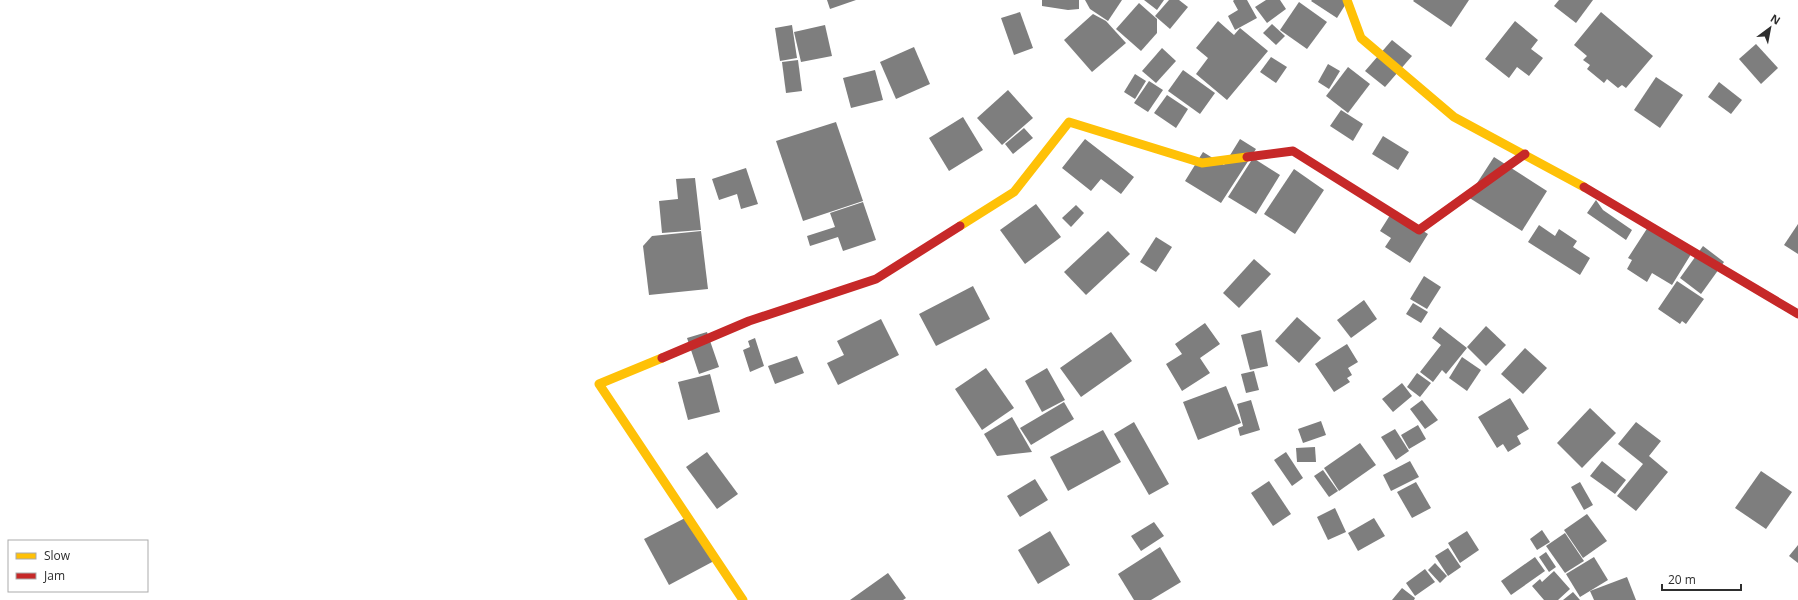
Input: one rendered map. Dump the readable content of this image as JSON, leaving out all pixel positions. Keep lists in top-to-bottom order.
{
  "legend": ["Slow", "Jam"],
  "scale_bar": "20 m",
  "north": "top right"
}
